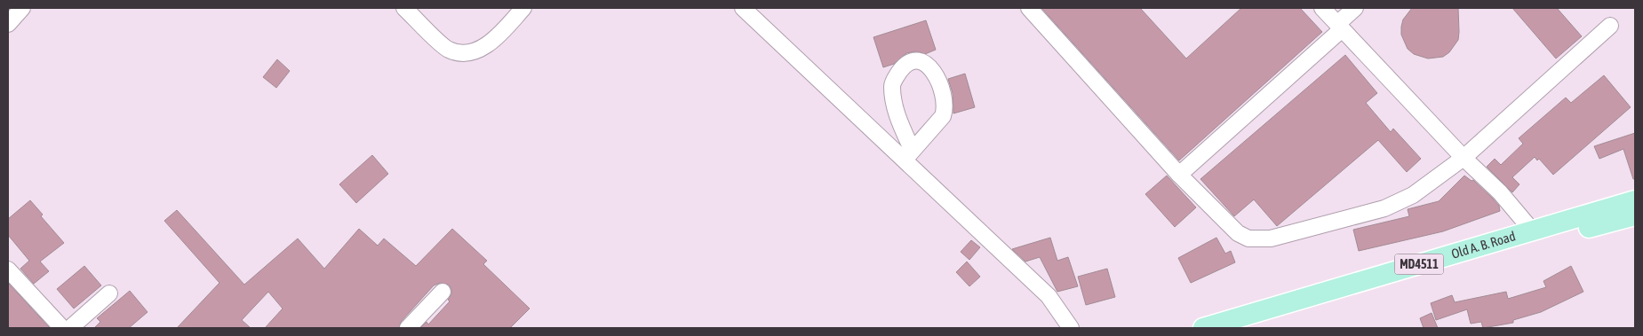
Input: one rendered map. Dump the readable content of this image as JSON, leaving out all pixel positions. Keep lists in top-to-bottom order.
{
  "streets": {
    "main road": ["Old A. B. Road", "MD4511"]
  }
}
